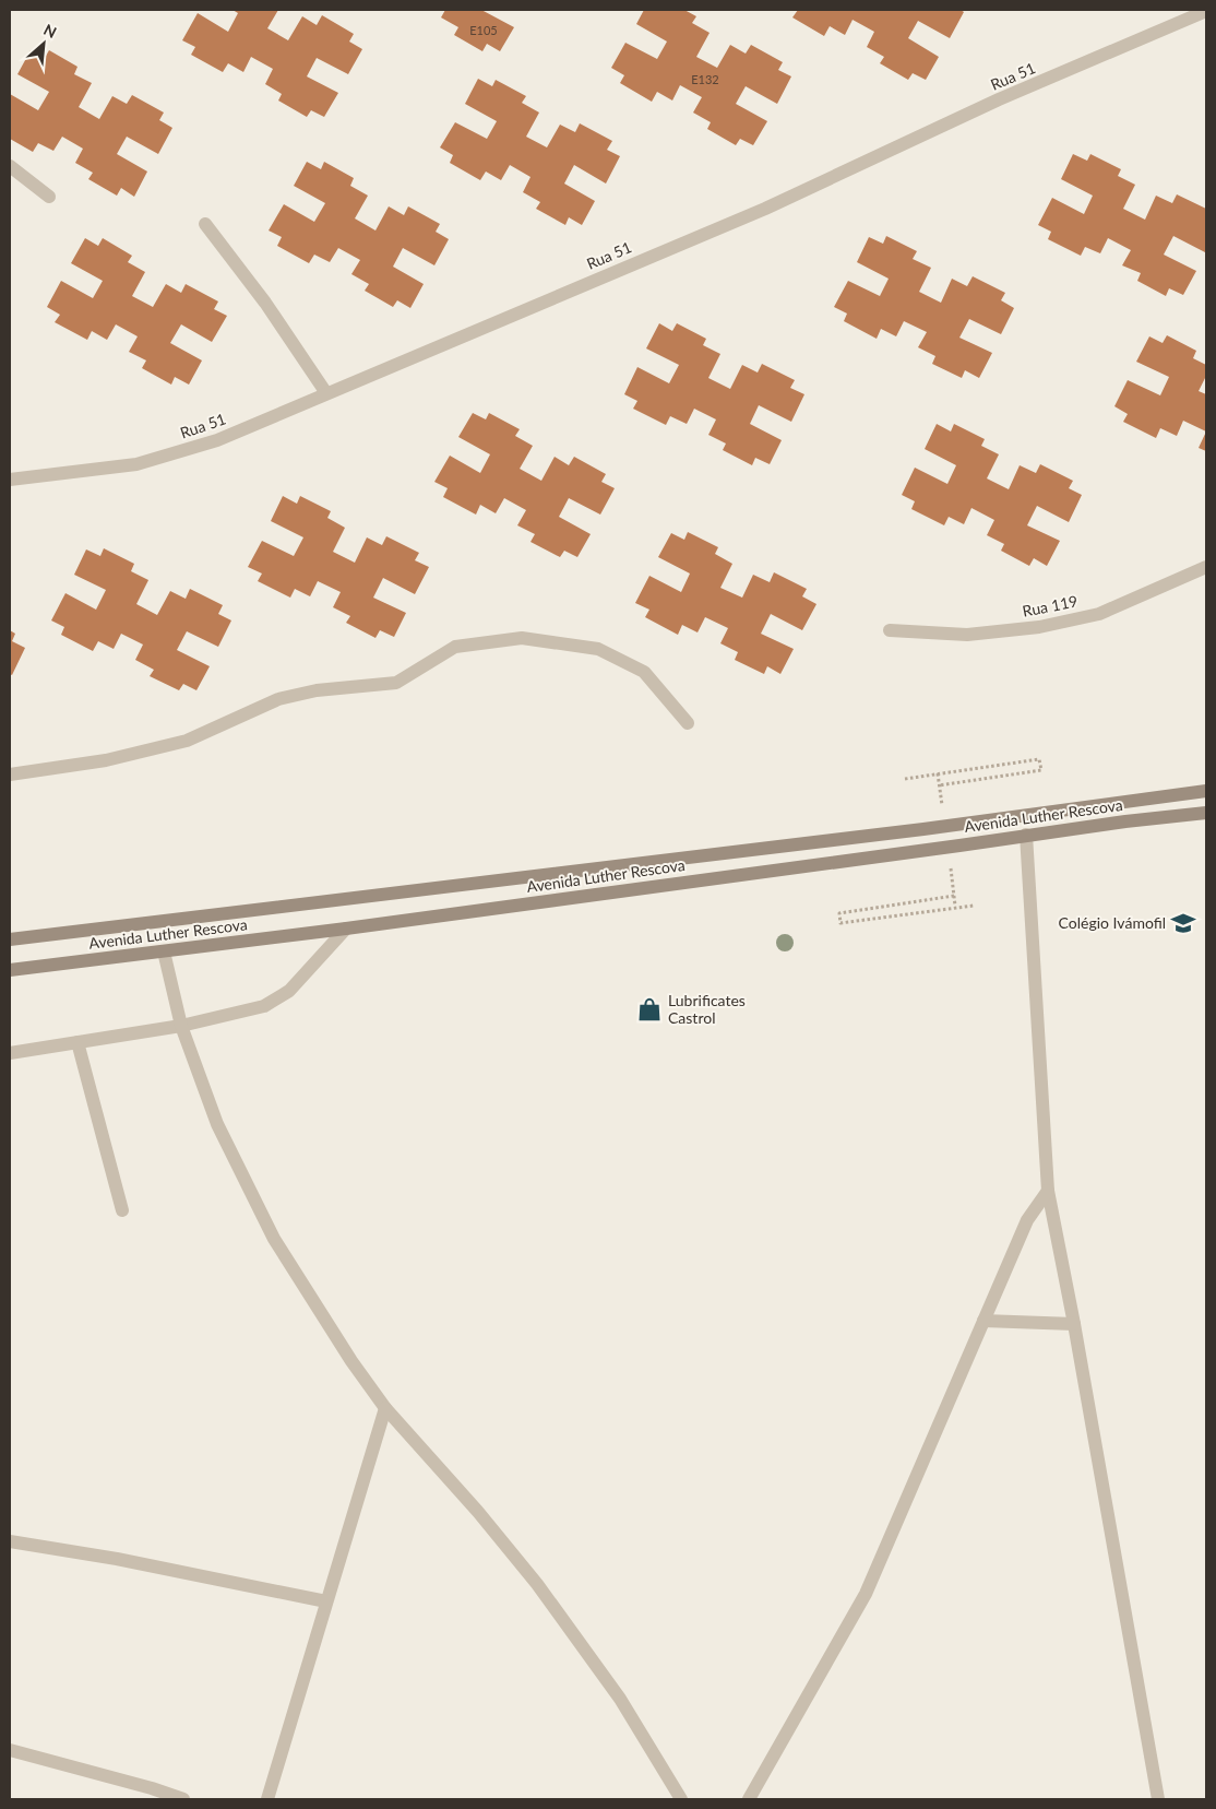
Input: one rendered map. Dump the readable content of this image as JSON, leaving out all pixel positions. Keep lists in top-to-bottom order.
{
  "streets": {
    "main road": ["Avenida Luther Rescova"],
    "street": ["Rua 51", "Rua 119"]
  },
  "places": {
    "school or university": ["Colégio Ivámofil"],
    "shop": ["Lubrificates Castrol"]
  },
  "house_numbers": ["E105", "E132"],
  "north": "top right"
}
